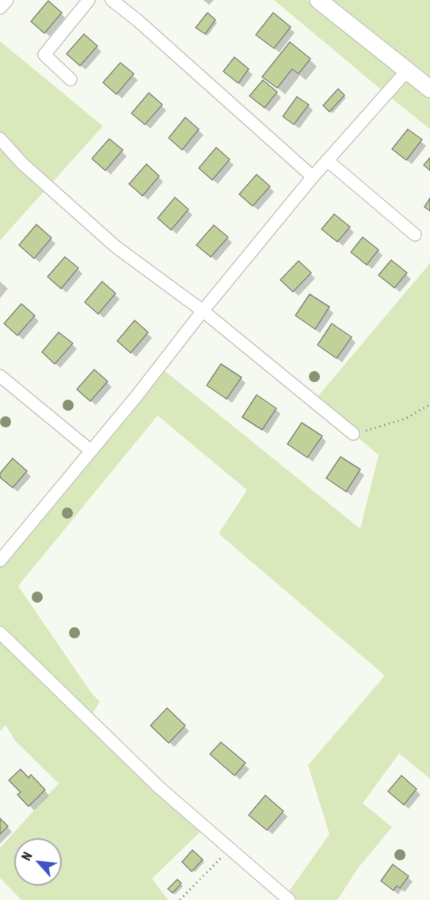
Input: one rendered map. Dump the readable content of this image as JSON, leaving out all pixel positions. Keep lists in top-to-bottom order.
{
  "north": "top left"
}
